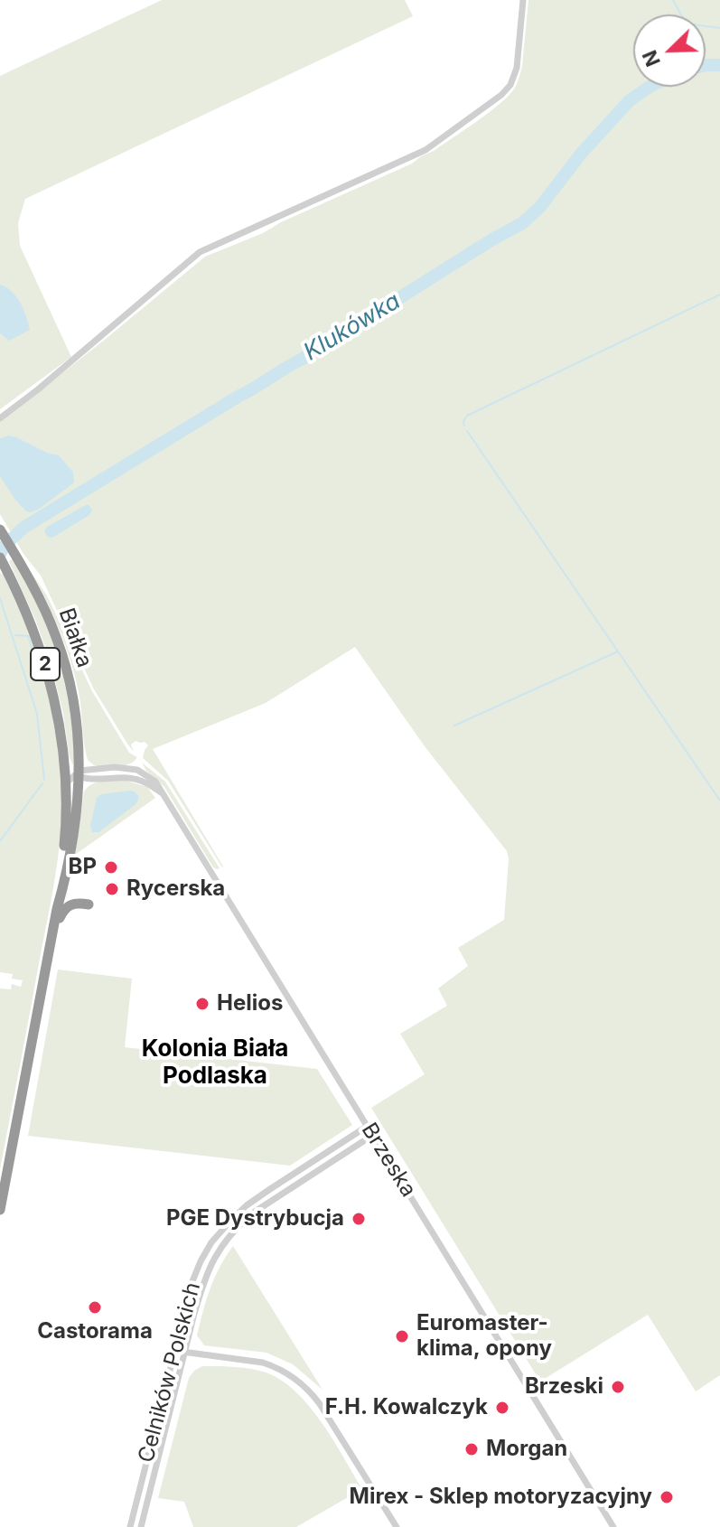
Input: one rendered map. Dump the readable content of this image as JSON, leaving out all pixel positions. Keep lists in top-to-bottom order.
{
  "streets": {
    "highway": ["Białka", "2"],
    "street": ["Brzeska", "Celników Polskich"]
  },
  "crossings": [
    ["Białka", "2"],
    ["Białka", "Brzeska"],
    ["2", "Brzeska"],
    ["Brzeska", "Celników Polskich"]
  ],
  "districts": ["Kolonia Biała Podlaska"],
  "water": ["Klukówka"],
  "places": [
    "BP",
    "Rycerska",
    "Helios",
    "PGE Dystrybucja",
    "Castorama",
    "Euromaster- klima, opony",
    "Brzeski",
    "F.H. Kowalczyk",
    "Morgan",
    "Mirex - Sklep motoryzacyjny"
  ],
  "north": "bottom left"
}
